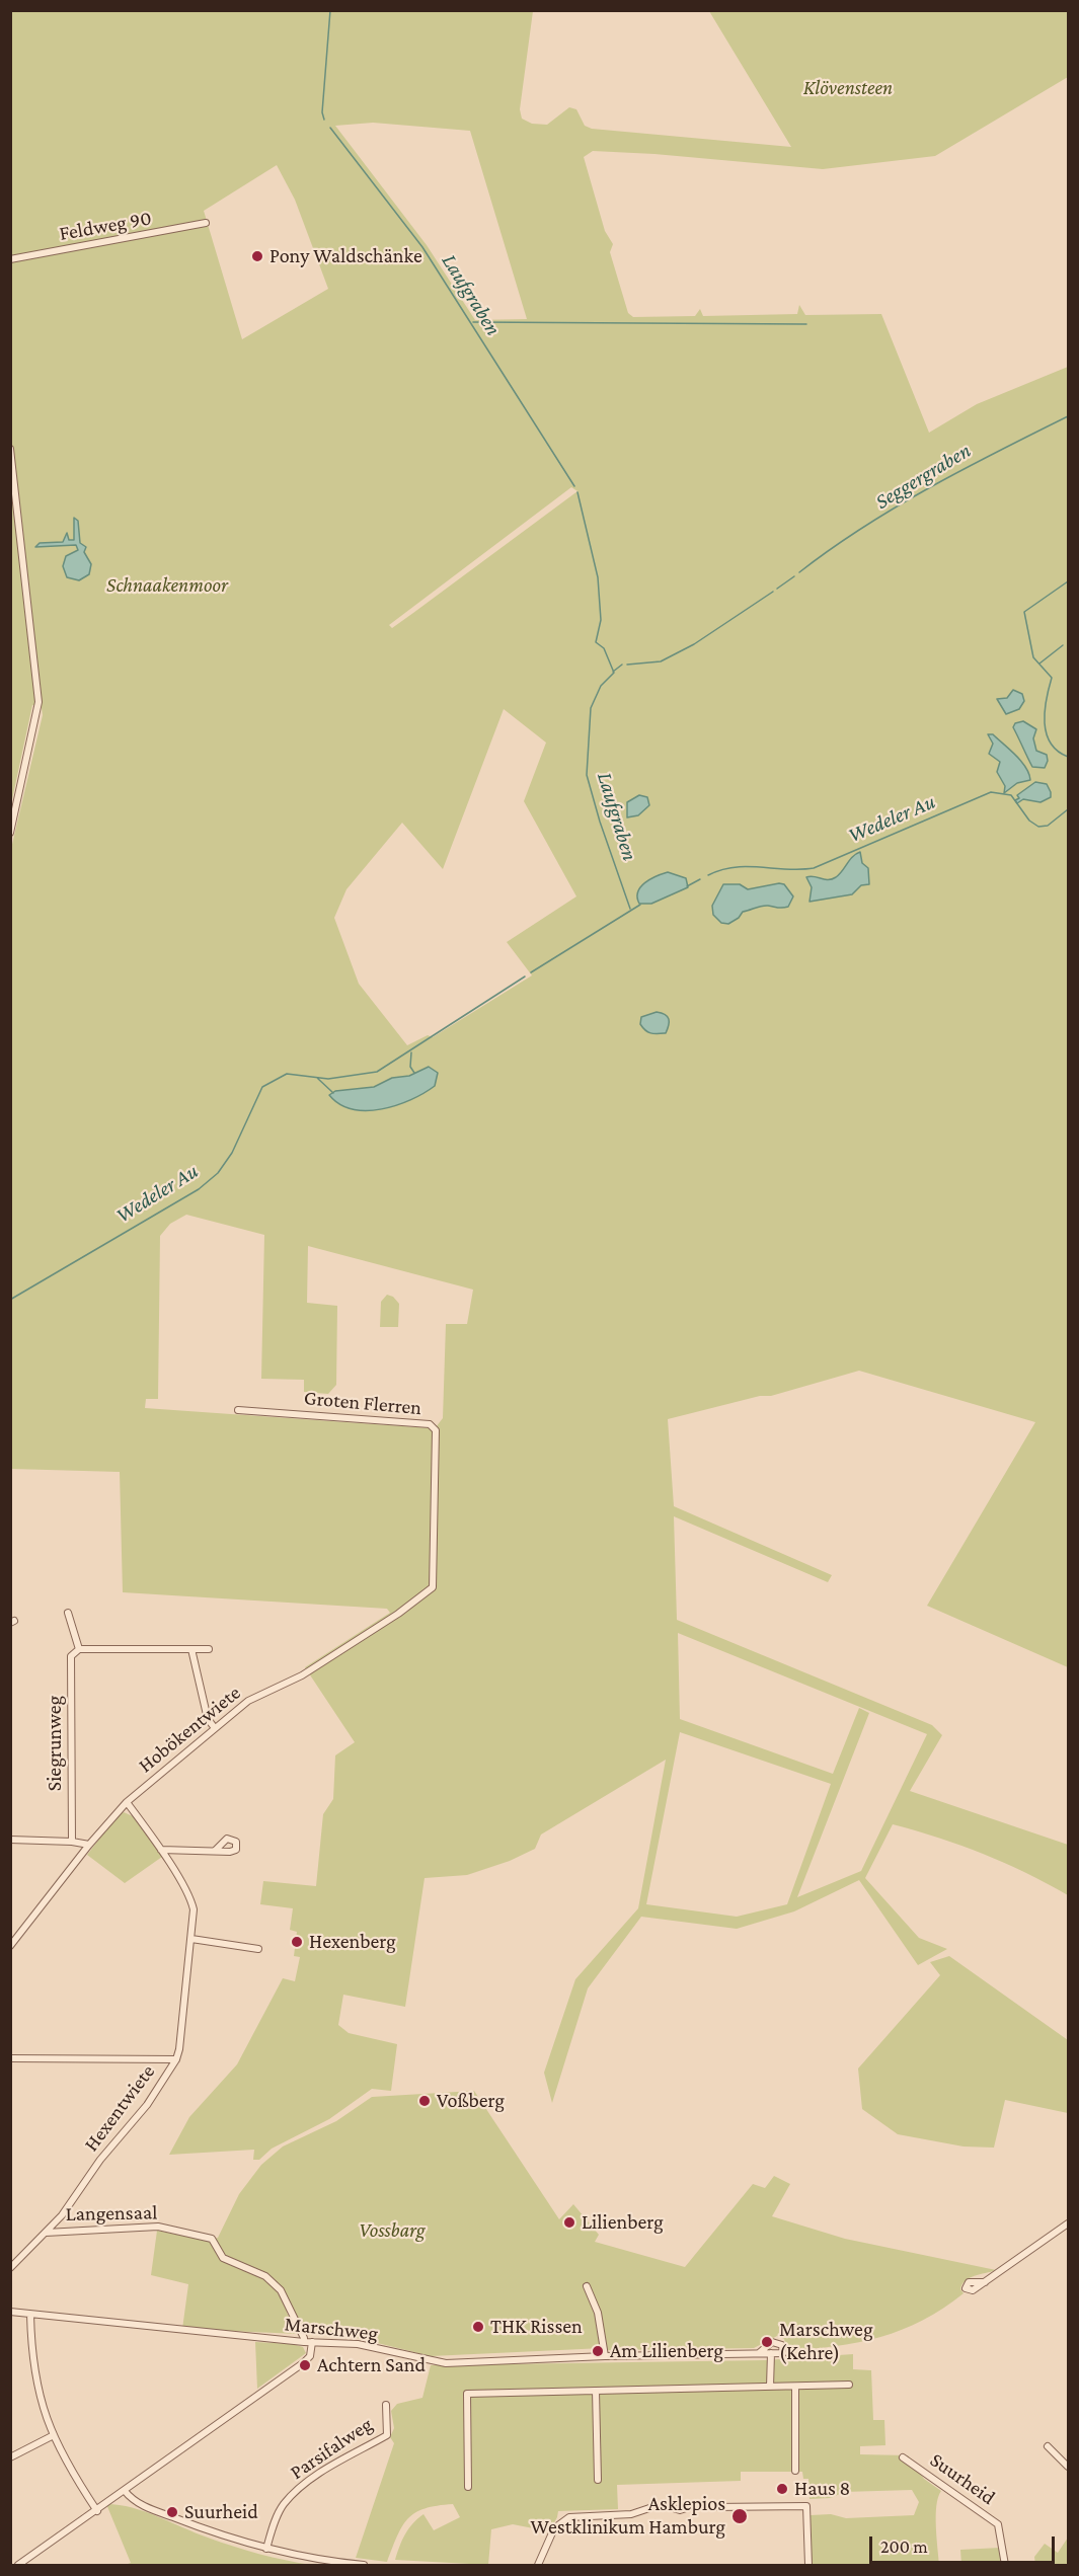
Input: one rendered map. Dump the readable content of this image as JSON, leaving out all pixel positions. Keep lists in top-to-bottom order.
{
  "streets": {
    "street": [
      "Feldweg 90",
      "Groten Flerren",
      "Hobökentwiete",
      "Siegrunweg",
      "Hexentwiete",
      "Langensaal",
      "Marschweg",
      "Parsifalweg",
      "Suurheid"
    ]
  },
  "crossings": [
    ["Groten Flerren", "Hobökentwiete"],
    ["Hobökentwiete", "Hexentwiete"],
    ["Hexentwiete", "Langensaal"],
    ["Langensaal", "Marschweg"]
  ],
  "water": ["Laufgraben", "Seggergraben", "Wedeler Au"],
  "parks": ["Klövensteen", "Schnaakenmoor", "Vossbarg"],
  "places": [
    "Pony Waldschänke",
    "Hexenberg",
    "Voßberg",
    "Lilienberg",
    "THK Rissen",
    "Marschweg (Kehre)",
    "Am Lilienberg",
    "Achtern Sand",
    "Haus 8",
    "Suurheid",
    "Asklepios Westklinikum Hamburg"
  ],
  "scale_bar": "200 m"
}
